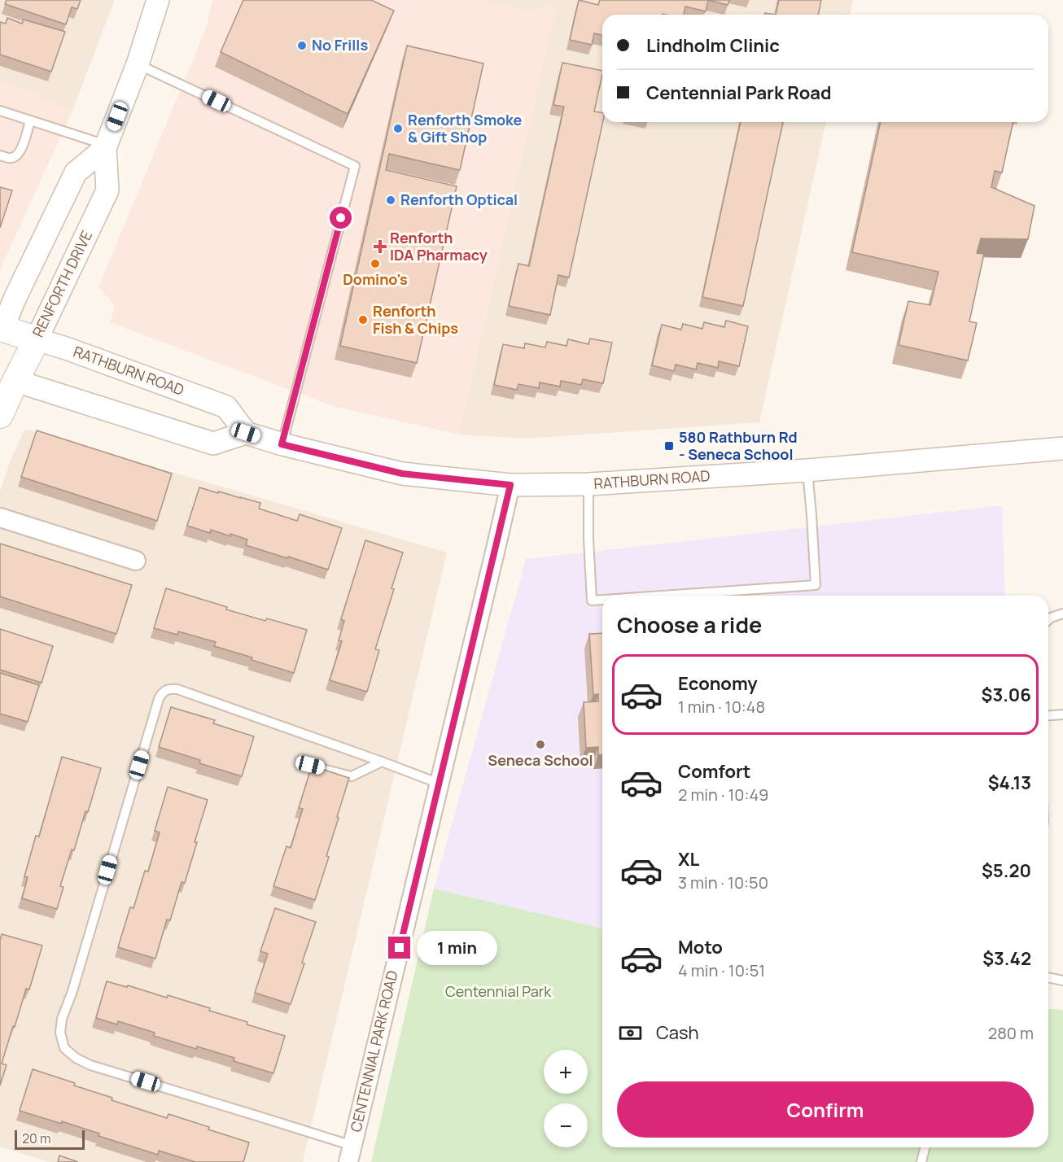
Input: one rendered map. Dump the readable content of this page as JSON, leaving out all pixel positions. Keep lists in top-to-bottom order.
{
  "streets": {
    "main road": ["RENFORTH DRIVE", "RATHBURN ROAD"],
    "street": ["CENTENNIAL PARK ROAD"]
  },
  "crossings": [
    ["RENFORTH DRIVE", "RATHBURN ROAD"],
    ["RATHBURN ROAD", "CENTENNIAL PARK ROAD"]
  ],
  "parks": ["Centennial Park"],
  "places": {
    "other": [
      "No Frills",
      "Renforth Smoke & Gift Shop",
      "Renforth Optical",
      "Domino's",
      "Renforth Fish & Chips",
      "Seneca School"
    ],
    "health": ["Renforth IDA Pharmacy"],
    "transit": ["580 Rathburn Rd - Seneca School"]
  },
  "scale_bar": "20 m",
  "page": {
    "banner": ["Lindholm Clinic", "Centennial Park Road"],
    "heading": "Choose a ride",
    "list": [
      {
        "name": "Economy",
        "note": "1 min · 10:48",
        "value": "$3.06"
      },
      {
        "name": "Comfort",
        "note": "2 min · 10:49",
        "value": "$4.13"
      },
      {
        "name": "XL",
        "note": "3 min · 10:50",
        "value": "$5.20"
      },
      {
        "name": "Moto",
        "note": "4 min · 10:51",
        "value": "$3.42"
      }
    ],
    "bubble": "1 min",
    "pay": ["Cash", "280 m"],
    "map_buttons": ["+", "−"],
    "buttons": "Confirm",
    "scale": "20 m"
  }
}
